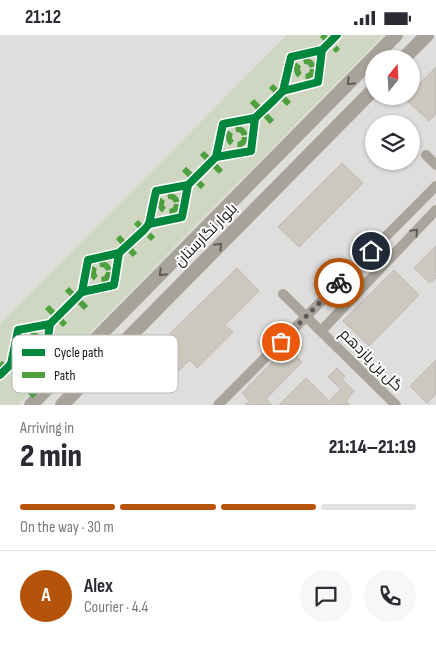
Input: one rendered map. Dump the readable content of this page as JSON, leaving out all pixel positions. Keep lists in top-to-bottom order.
{
  "streets": {
    "street": ["بلوار نگارستان", "گل بن یازدهم"]
  },
  "legend": ["Cycle path", "Path"],
  "north": "top",
  "page": {
    "status": "21:12",
    "heading": ["2 min", "Arriving in", "21:14–21:19"],
    "panel": ["Alex", "Courier · 4.4"],
    "bar": "On the way · 30 m",
    "round": "A"
  }
}
